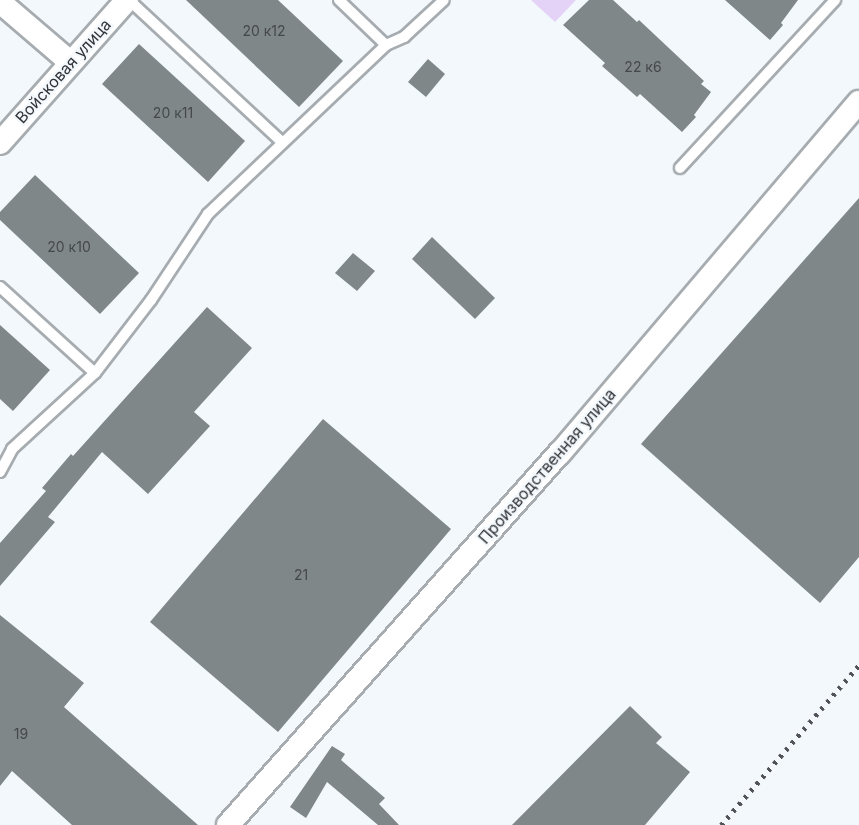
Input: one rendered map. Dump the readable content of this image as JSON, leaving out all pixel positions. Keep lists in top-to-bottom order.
{
  "streets": {
    "street": ["Войсковая улица", "Производственная улица"]
  },
  "house_numbers": [
    "20 к12",
    "22 к6",
    "20 к11",
    "20 к10",
    "21",
    "19"
  ]
}
